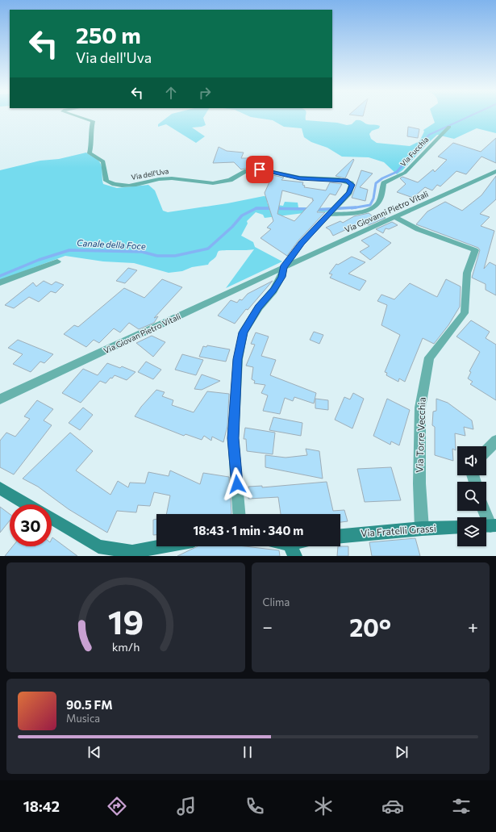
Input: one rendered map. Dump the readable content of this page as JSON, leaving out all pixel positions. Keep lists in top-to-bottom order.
{
  "streets": {
    "street": [
      "Via Fucchia",
      "Via dell'Uva",
      "Via Giovanni Pietro Vitali",
      "Via Giovan Pietro Vitali",
      "Via Torre Vecchia",
      "Via Fratelli Grassi"
    ]
  },
  "crossings": [
    ["Via Fucchia", "Via dell'Uva"],
    ["Via Giovanni Pietro Vitali", "Via Giovan Pietro Vitali"],
    ["Via Giovanni Pietro Vitali", "Via Torre Vecchia"],
    ["Via Torre Vecchia", "Via Fratelli Grassi"]
  ],
  "water": ["Canale della Foce"],
  "page": {
    "turn": ["250 m", "Via dell'Uva"],
    "limit": "30",
    "trip": "18:43 · 1 min · 340 m",
    "tile": "Clima",
    "heat": ["−", "20°", "+"],
    "song": ["90.5 FM", "Musica"],
    "tabs": "18:42",
    "gauge": ["19", "km/h"]
  }
}
